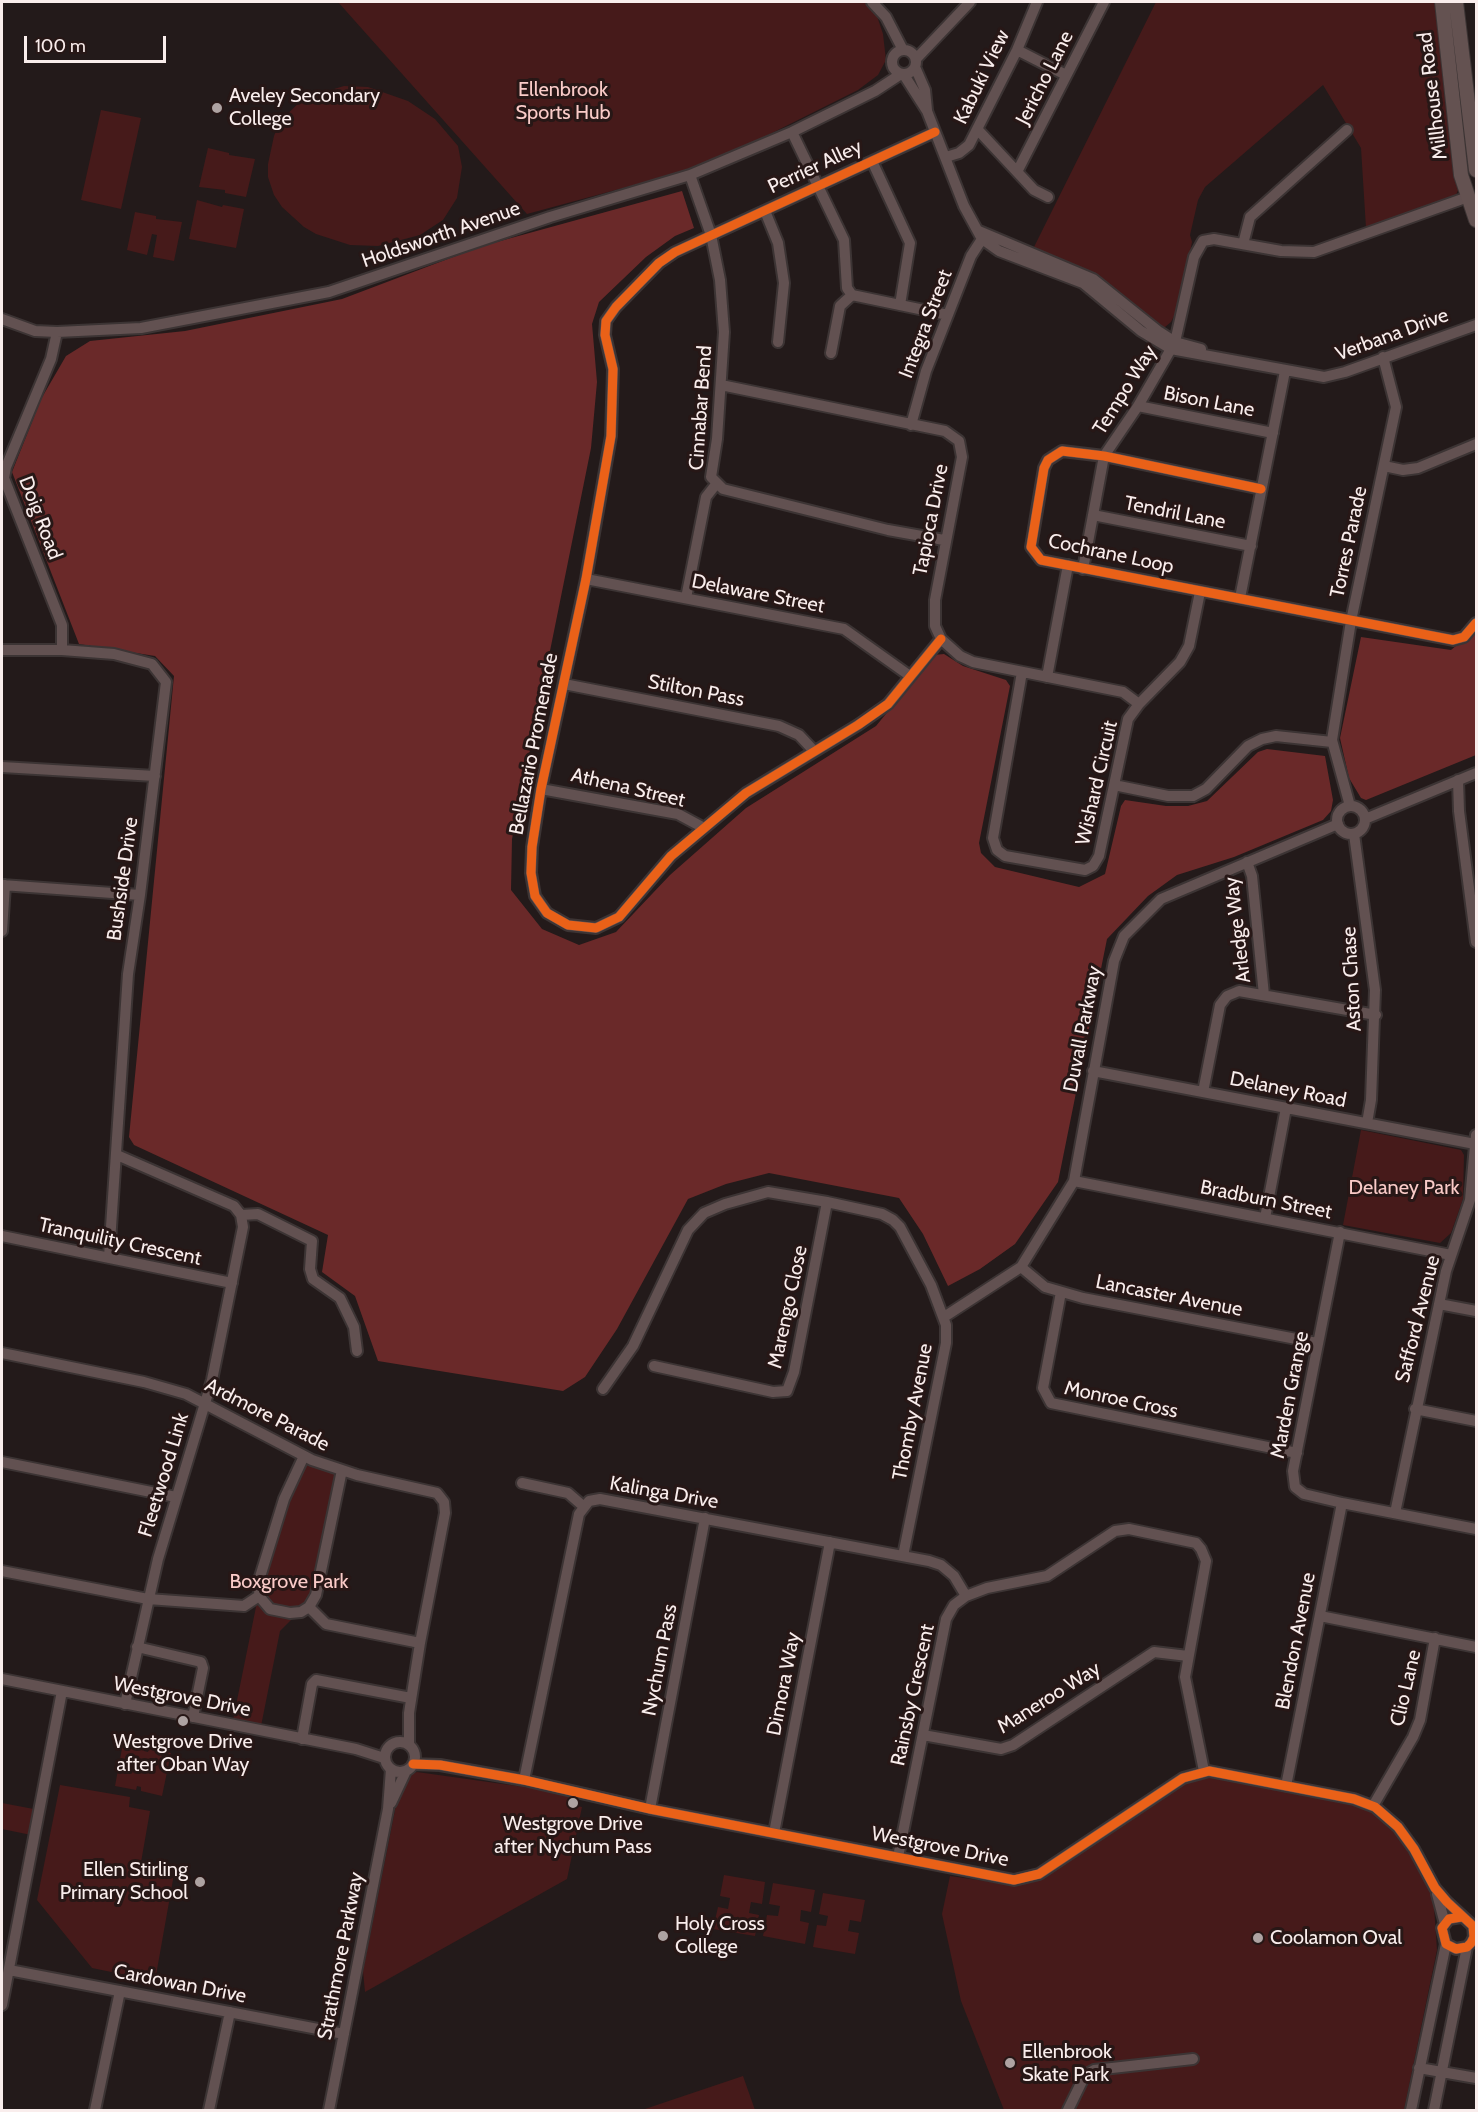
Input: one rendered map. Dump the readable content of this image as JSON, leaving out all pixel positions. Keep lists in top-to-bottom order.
{
  "streets": {
    "main road": ["Millhouse Road"],
    "street": [
      "Kabuki View",
      "Jericho Lane",
      "Perrier Alley",
      "Holdsworth Avenue",
      "Integra Street",
      "Verbana Drive",
      "Tempo Way",
      "Bison Lane",
      "Cinnabar Bend",
      "Tendril Lane",
      "Doig Road",
      "Tapioca Drive",
      "Torres Parade",
      "Cochrane Loop",
      "Delaware Street",
      "Stilton Pass",
      "Bellazario Promenade",
      "Wishard Circuit",
      "Athena Street",
      "Bushside Drive",
      "Arledge Way",
      "Aston Chase",
      "Duvall Parkway",
      "Delaney Road",
      "Bradburn Street",
      "Tranquility Crescent",
      "Lancaster Avenue",
      "Marengo Close",
      "Safford Avenue",
      "Marden Grange",
      "Monroe Cross",
      "Thomby Avenue",
      "Ardmore Parade",
      "Fleetwood Link",
      "Kalinga Drive",
      "Blendon Avenue",
      "Nychum Pass",
      "Dimora Way",
      "Clio Lane",
      "Rainsby Crescent",
      "Westgrove Drive",
      "Maneroo Way",
      "Strathmore Parkway",
      "Cardowan Drive"
    ]
  },
  "crossings": [
    ["Kabuki View", "Verbana Drive"],
    ["Perrier Alley", "Verbana Drive"],
    ["Perrier Alley", "Cinnabar Bend"],
    ["Perrier Alley", "Bellazario Promenade"],
    ["Holdsworth Avenue", "Verbana Drive"],
    ["Holdsworth Avenue", "Cinnabar Bend"],
    ["Holdsworth Avenue", "Doig Road"],
    ["Integra Street", "Verbana Drive"],
    ["Integra Street", "Tapioca Drive"],
    ["Verbana Drive", "Tempo Way"],
    ["Verbana Drive", "Torres Parade"],
    ["Tempo Way", "Bison Lane"],
    ["Tempo Way", "Cochrane Loop"],
    ["Cinnabar Bend", "Tapioca Drive"],
    ["Cinnabar Bend", "Bellazario Promenade"],
    ["Doig Road", "Bushside Drive"],
    ["Tapioca Drive", "Bellazario Promenade"],
    ["Torres Parade", "Cochrane Loop"],
    ["Torres Parade", "Aston Chase"],
    ["Torres Parade", "Duvall Parkway"],
    ["Cochrane Loop", "Wishard Circuit"],
    ["Delaware Street", "Bellazario Promenade"],
    ["Stilton Pass", "Bellazario Promenade"],
    ["Bellazario Promenade", "Athena Street"],
    ["Bushside Drive", "Tranquility Crescent"],
    ["Arledge Way", "Duvall Parkway"],
    ["Aston Chase", "Duvall Parkway"],
    ["Aston Chase", "Delaney Road"],
    ["Duvall Parkway", "Delaney Road"],
    ["Duvall Parkway", "Bradburn Street"],
    ["Duvall Parkway", "Lancaster Avenue"],
    ["Duvall Parkway", "Thomby Avenue"],
    ["Delaney Road", "Safford Avenue"],
    ["Bradburn Street", "Safford Avenue"],
    ["Bradburn Street", "Marden Grange"],
    ["Tranquility Crescent", "Fleetwood Link"],
    ["Lancaster Avenue", "Marden Grange"],
    ["Lancaster Avenue", "Monroe Cross"],
    ["Marengo Close", "Thomby Avenue"],
    ["Safford Avenue", "Marden Grange"],
    ["Marden Grange", "Monroe Cross"],
    ["Marden Grange", "Blendon Avenue"],
    ["Thomby Avenue", "Kalinga Drive"],
    ["Ardmore Parade", "Fleetwood Link"],
    ["Ardmore Parade", "Westgrove Drive"],
    ["Ardmore Parade", "Strathmore Parkway"],
    ["Fleetwood Link", "Westgrove Drive"],
    ["Kalinga Drive", "Nychum Pass"],
    ["Kalinga Drive", "Dimora Way"],
    ["Kalinga Drive", "Rainsby Crescent"],
    ["Kalinga Drive", "Westgrove Drive"],
    ["Nychum Pass", "Westgrove Drive"],
    ["Dimora Way", "Westgrove Drive"],
    ["Rainsby Crescent", "Westgrove Drive"],
    ["Rainsby Crescent", "Maneroo Way"],
    ["Westgrove Drive", "Strathmore Parkway"],
    ["Strathmore Parkway", "Cardowan Drive"]
  ],
  "parks": ["Ellenbrook Sports Hub", "Delaney Park", "Boxgrove Park"],
  "places": [
    "Aveley Secondary College",
    "Westgrove Drive after Oban Way",
    "Westgrove Drive after Nychum Pass",
    "Ellen Stirling Primary School",
    "Holy Cross College",
    "Coolamon Oval",
    "Ellenbrook Skate Park"
  ],
  "scale_bar": "100 m"
}
